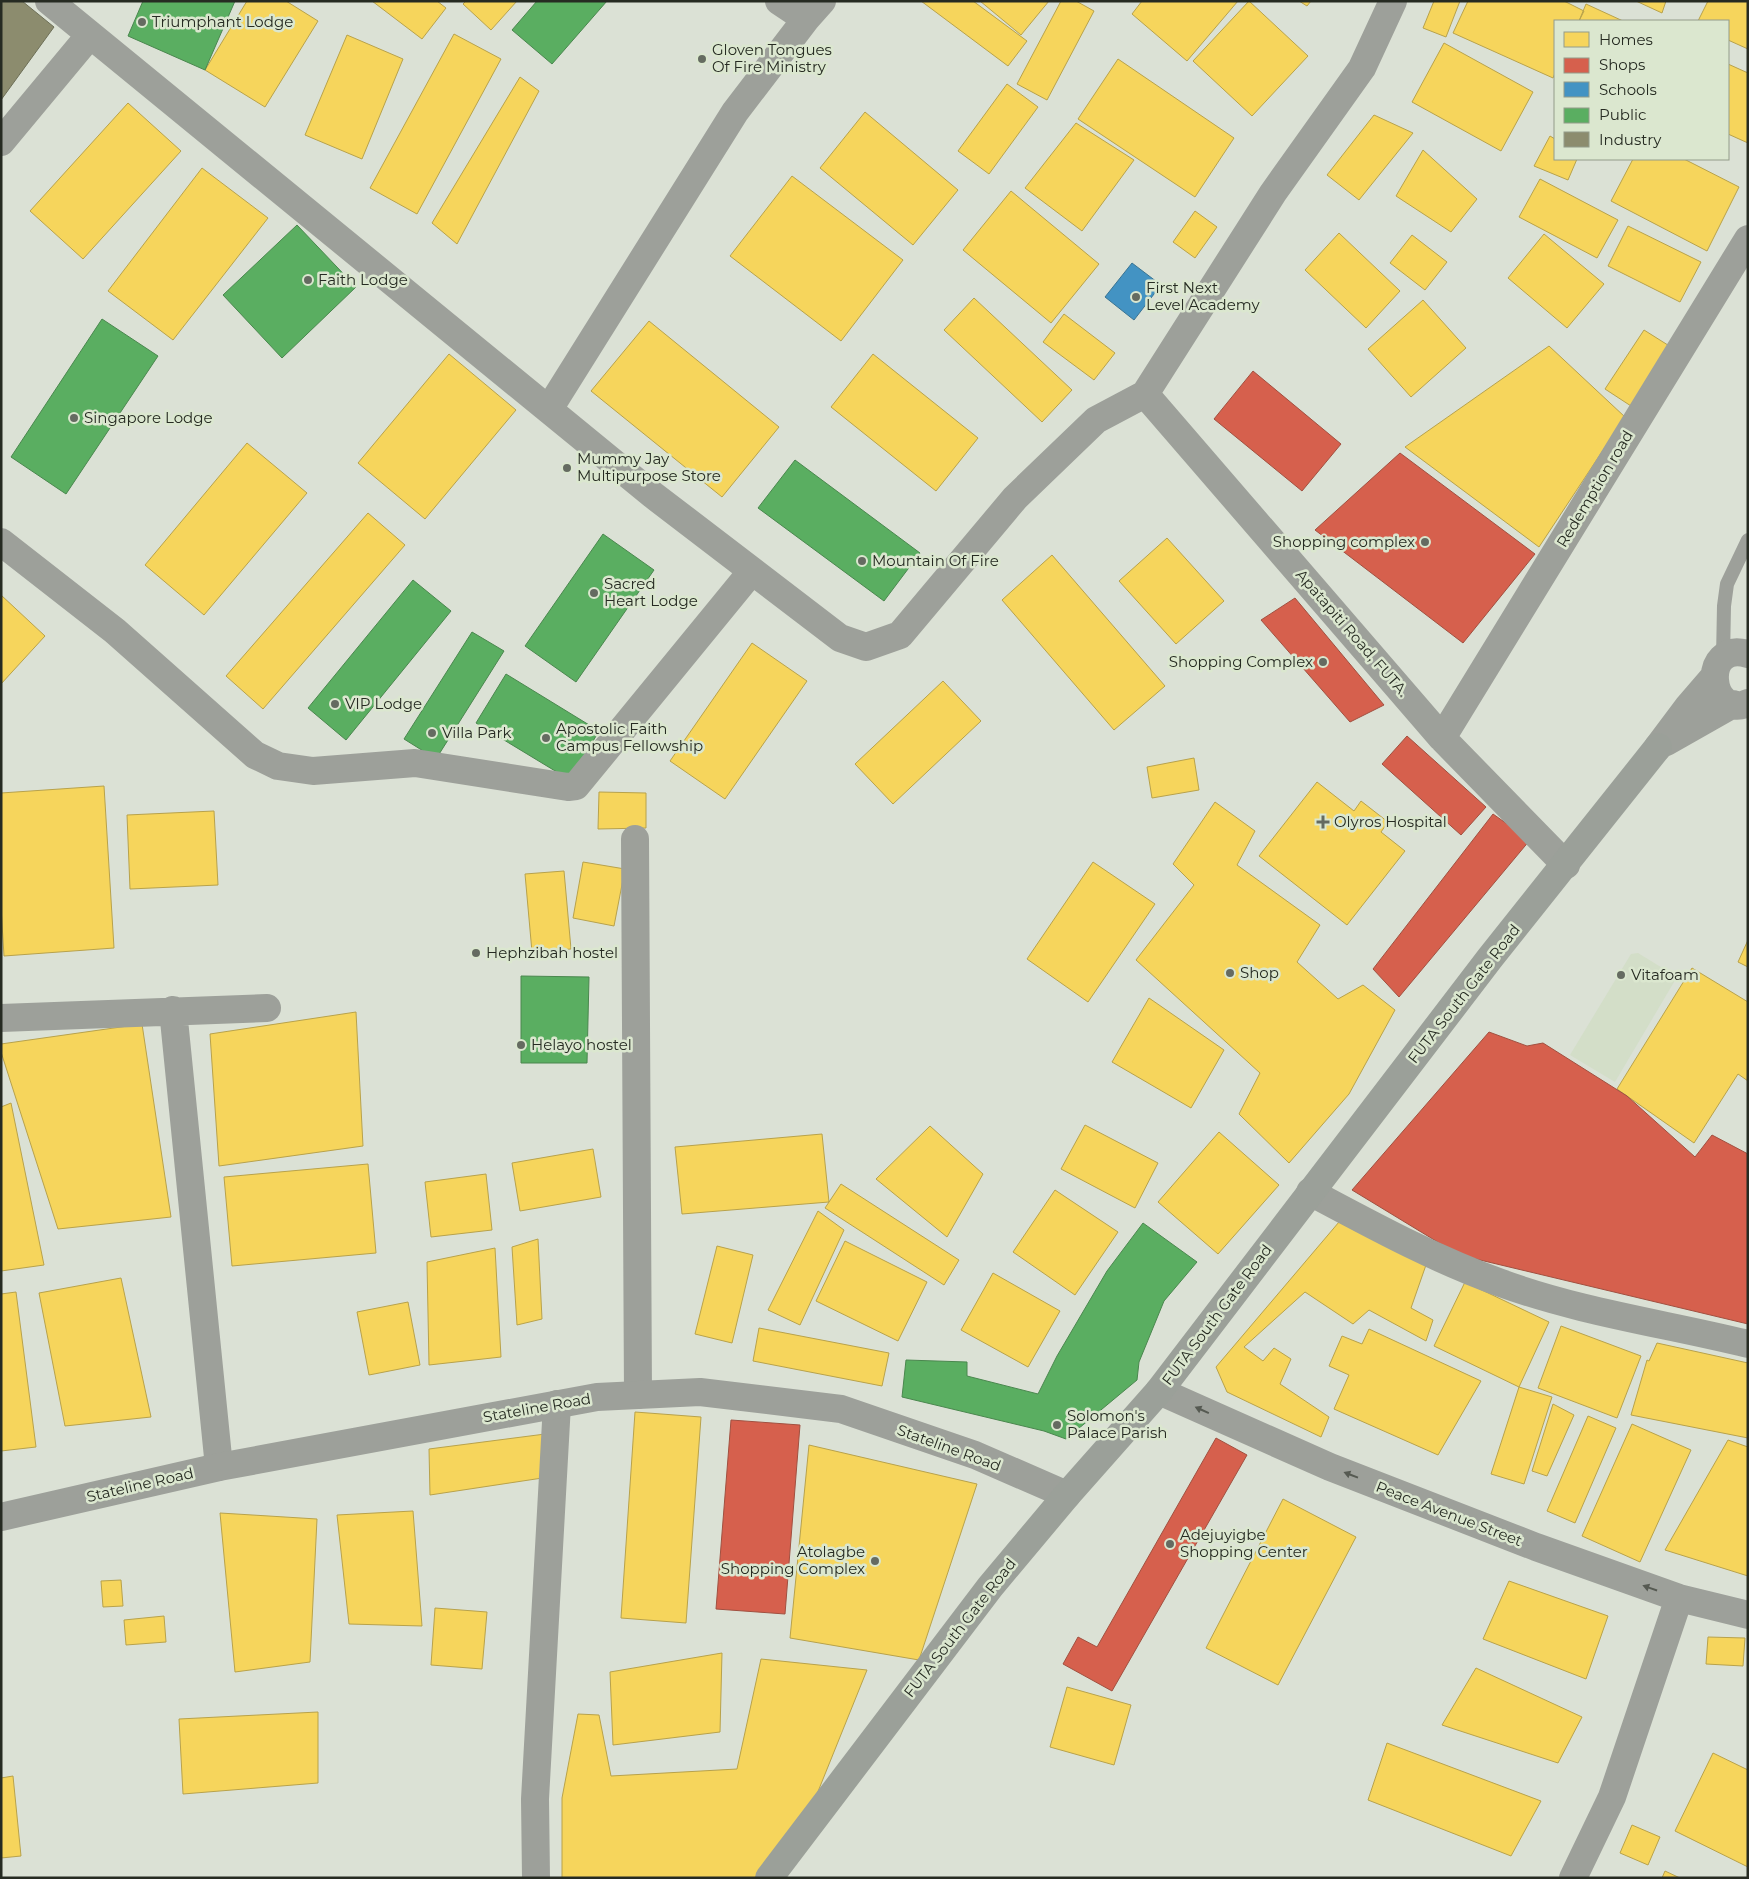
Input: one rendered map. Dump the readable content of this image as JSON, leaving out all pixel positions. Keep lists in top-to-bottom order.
{
  "streets": {
    "main road": ["FUTA South Gate Road"],
    "street": [
      "Redemption road",
      "Apatapiti Road, FUTA.",
      "Stateline Road",
      "Peace Avenue Street"
    ]
  },
  "crossings": [
    ["Redemption road", "Apatapiti Road, FUTA."],
    ["Apatapiti Road, FUTA.", "FUTA South Gate Road"],
    ["FUTA South Gate Road", "Stateline Road"],
    ["FUTA South Gate Road", "Peace Avenue Street"]
  ],
  "places": {
    "other": [
      "Triumphant Lodge",
      "Gloven Tongues Of Fire Ministry",
      "Faith Lodge",
      "First Next Level Academy",
      "Singapore Lodge",
      "Mummy Jay Multipurpose Store",
      "Shopping complex",
      "Mountain Of Fire",
      "Sacred Heart Lodge",
      "Shopping Complex",
      "VIP Lodge",
      "Villa Park",
      "Apostolic Faith Campus Fellowship",
      "Hephzibah hostel",
      "Shop",
      "Vitafoam",
      "Helayo hostel",
      "Solomon's Palace Parish",
      "Adejuyigbe Shopping Center",
      "Atolagbe Shopping Complex"
    ],
    "health": ["Olyros Hospital"]
  },
  "legend": [
    "Homes",
    "Shops",
    "Schools",
    "Public",
    "Industry"
  ]
}
